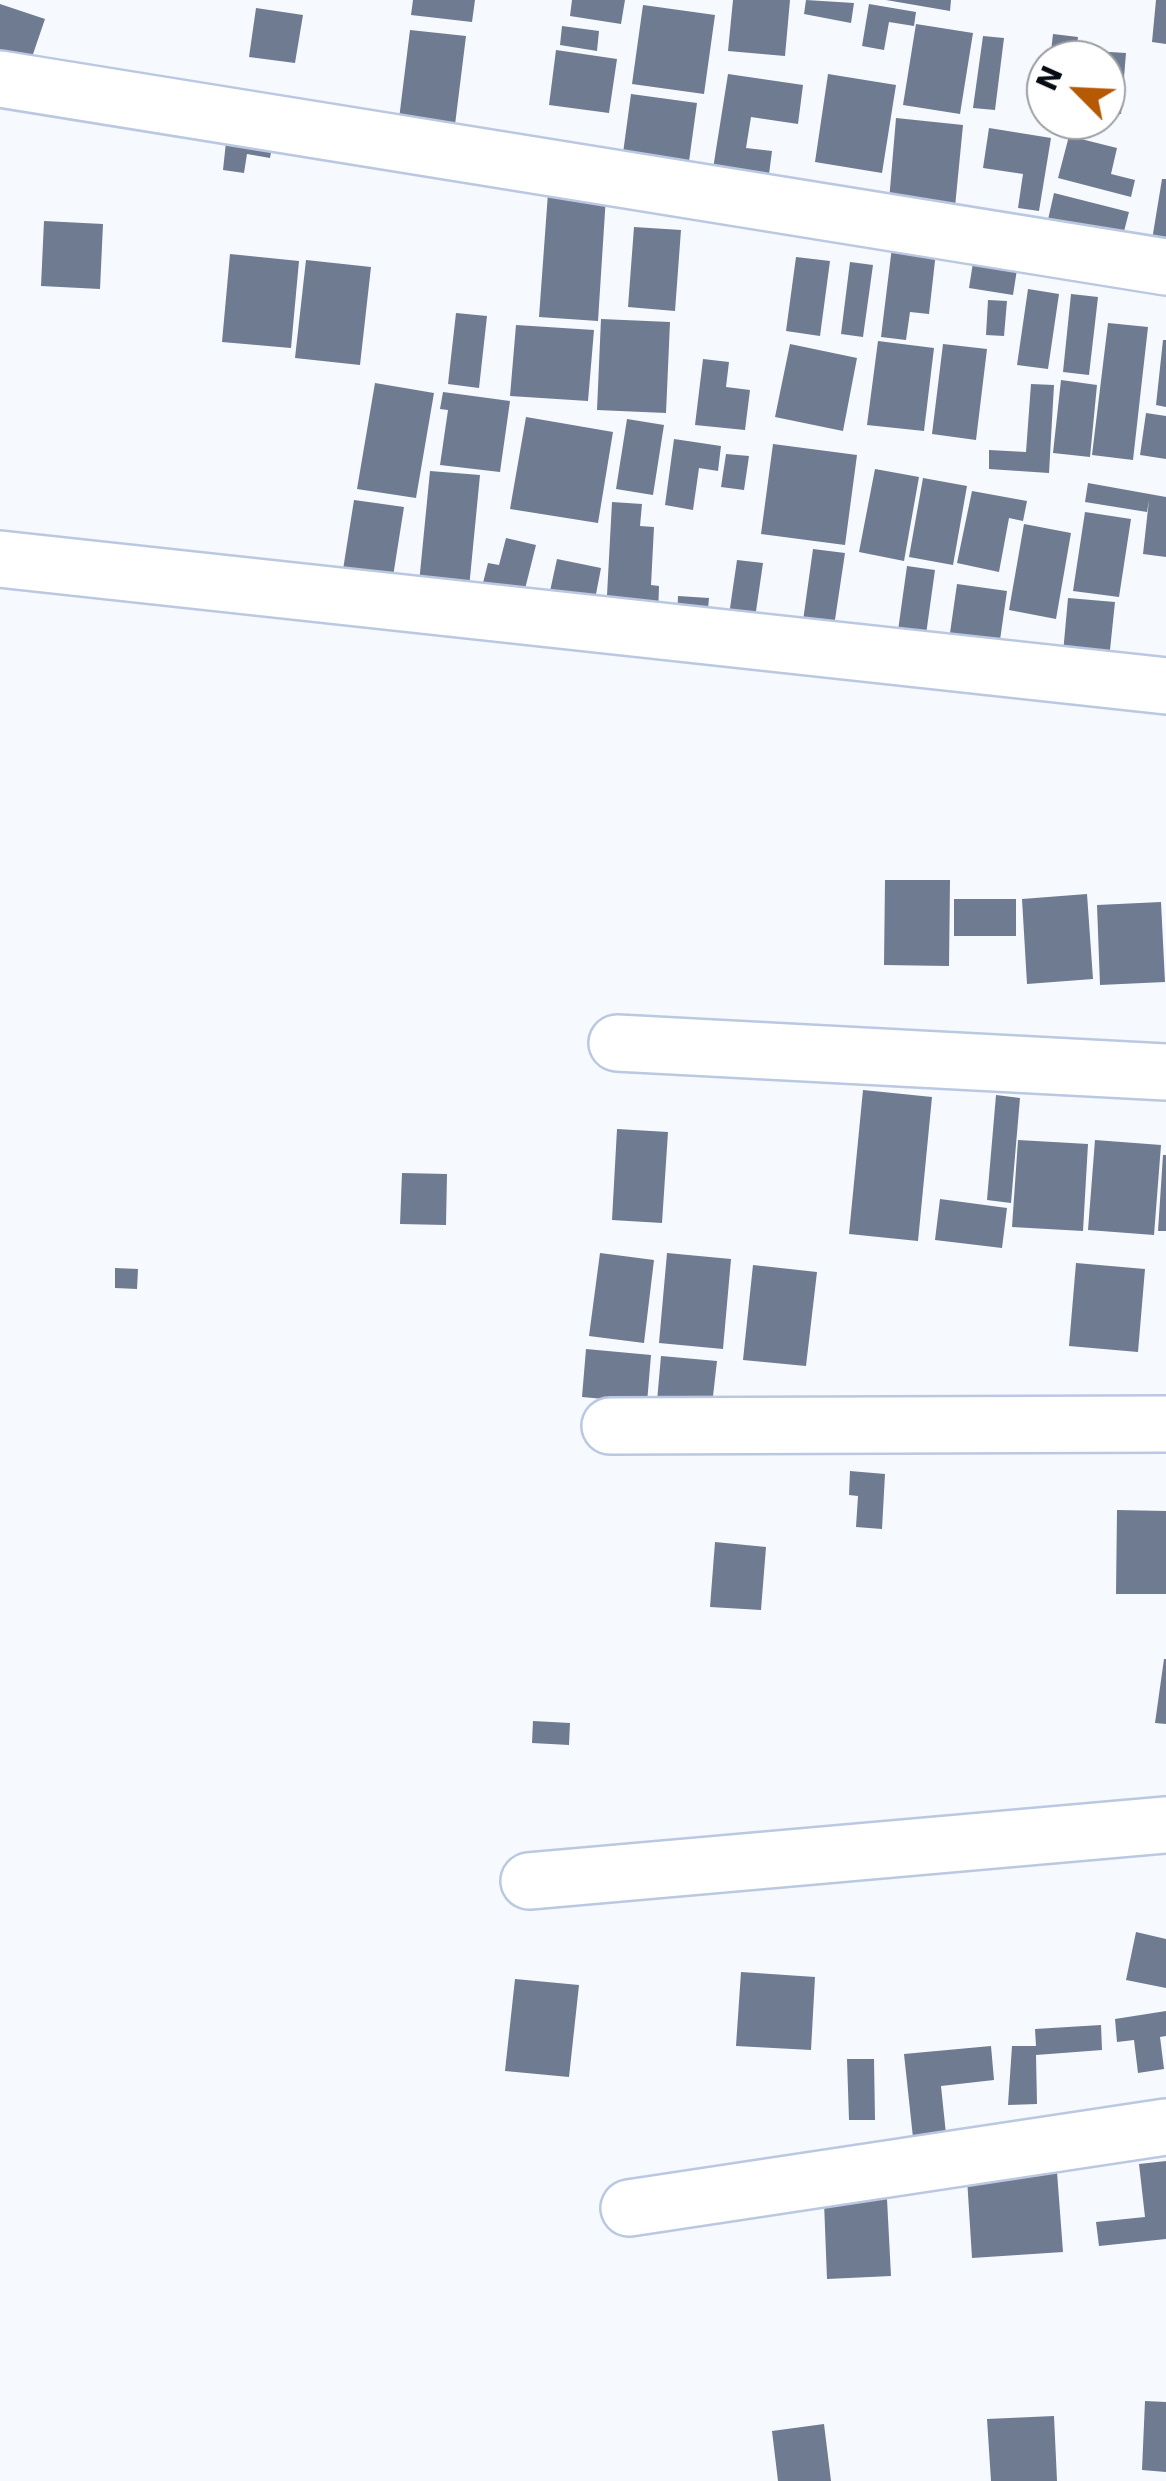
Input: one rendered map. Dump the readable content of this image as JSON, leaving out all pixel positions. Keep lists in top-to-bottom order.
{
  "north": "top left"
}
